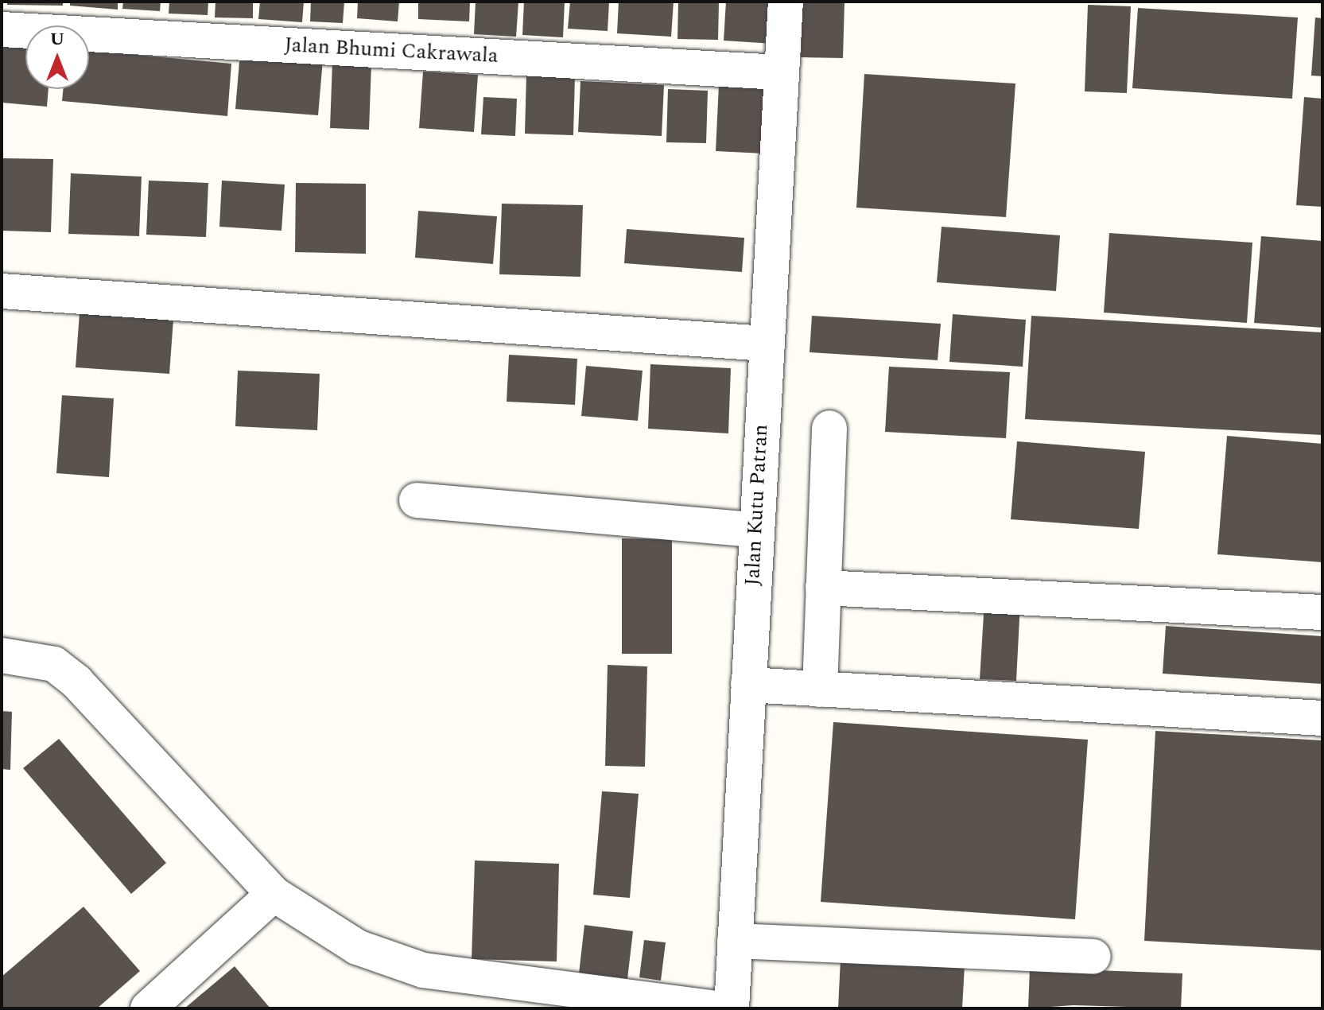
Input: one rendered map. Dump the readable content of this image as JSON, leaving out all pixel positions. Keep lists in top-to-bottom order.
{
  "streets": {
    "street": ["Jalan Bhumi Cakrawala", "Jalan Kutu Patran"]
  },
  "crossings": [
    ["Jalan Bhumi Cakrawala", "Jalan Kutu Patran"]
  ],
  "north": "top"
}
